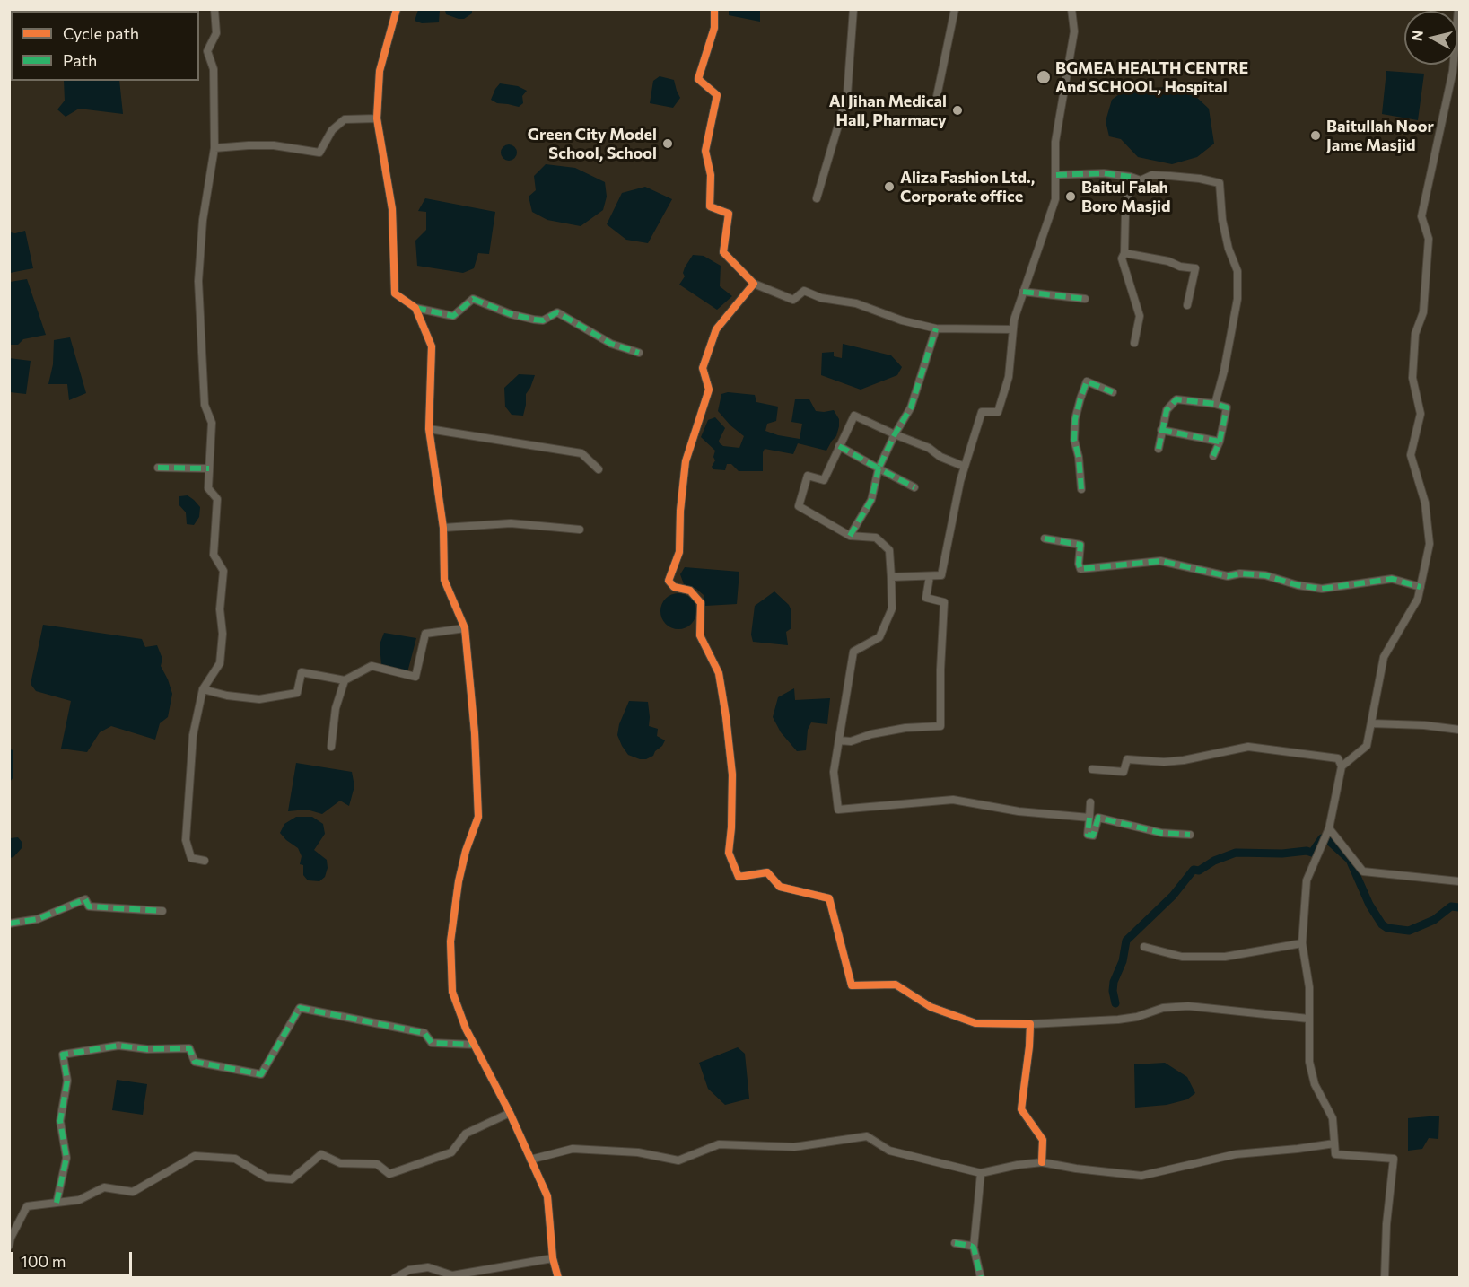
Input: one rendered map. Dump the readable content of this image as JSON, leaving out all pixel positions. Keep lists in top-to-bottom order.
{
  "places": [
    "BGMEA HEALTH CENTRE And SCHOOL, Hospital",
    "Al Jihan Medical Hall, Pharmacy",
    "Baitullah Noor Jame Masjid",
    "Green City Model School, School",
    "Aliza Fashion Ltd., Corporate office",
    "Baitul Falah Boro Masjid"
  ],
  "legend": ["Cycle path", "Path"],
  "scale_bar": "100 m",
  "north": "left"
}
